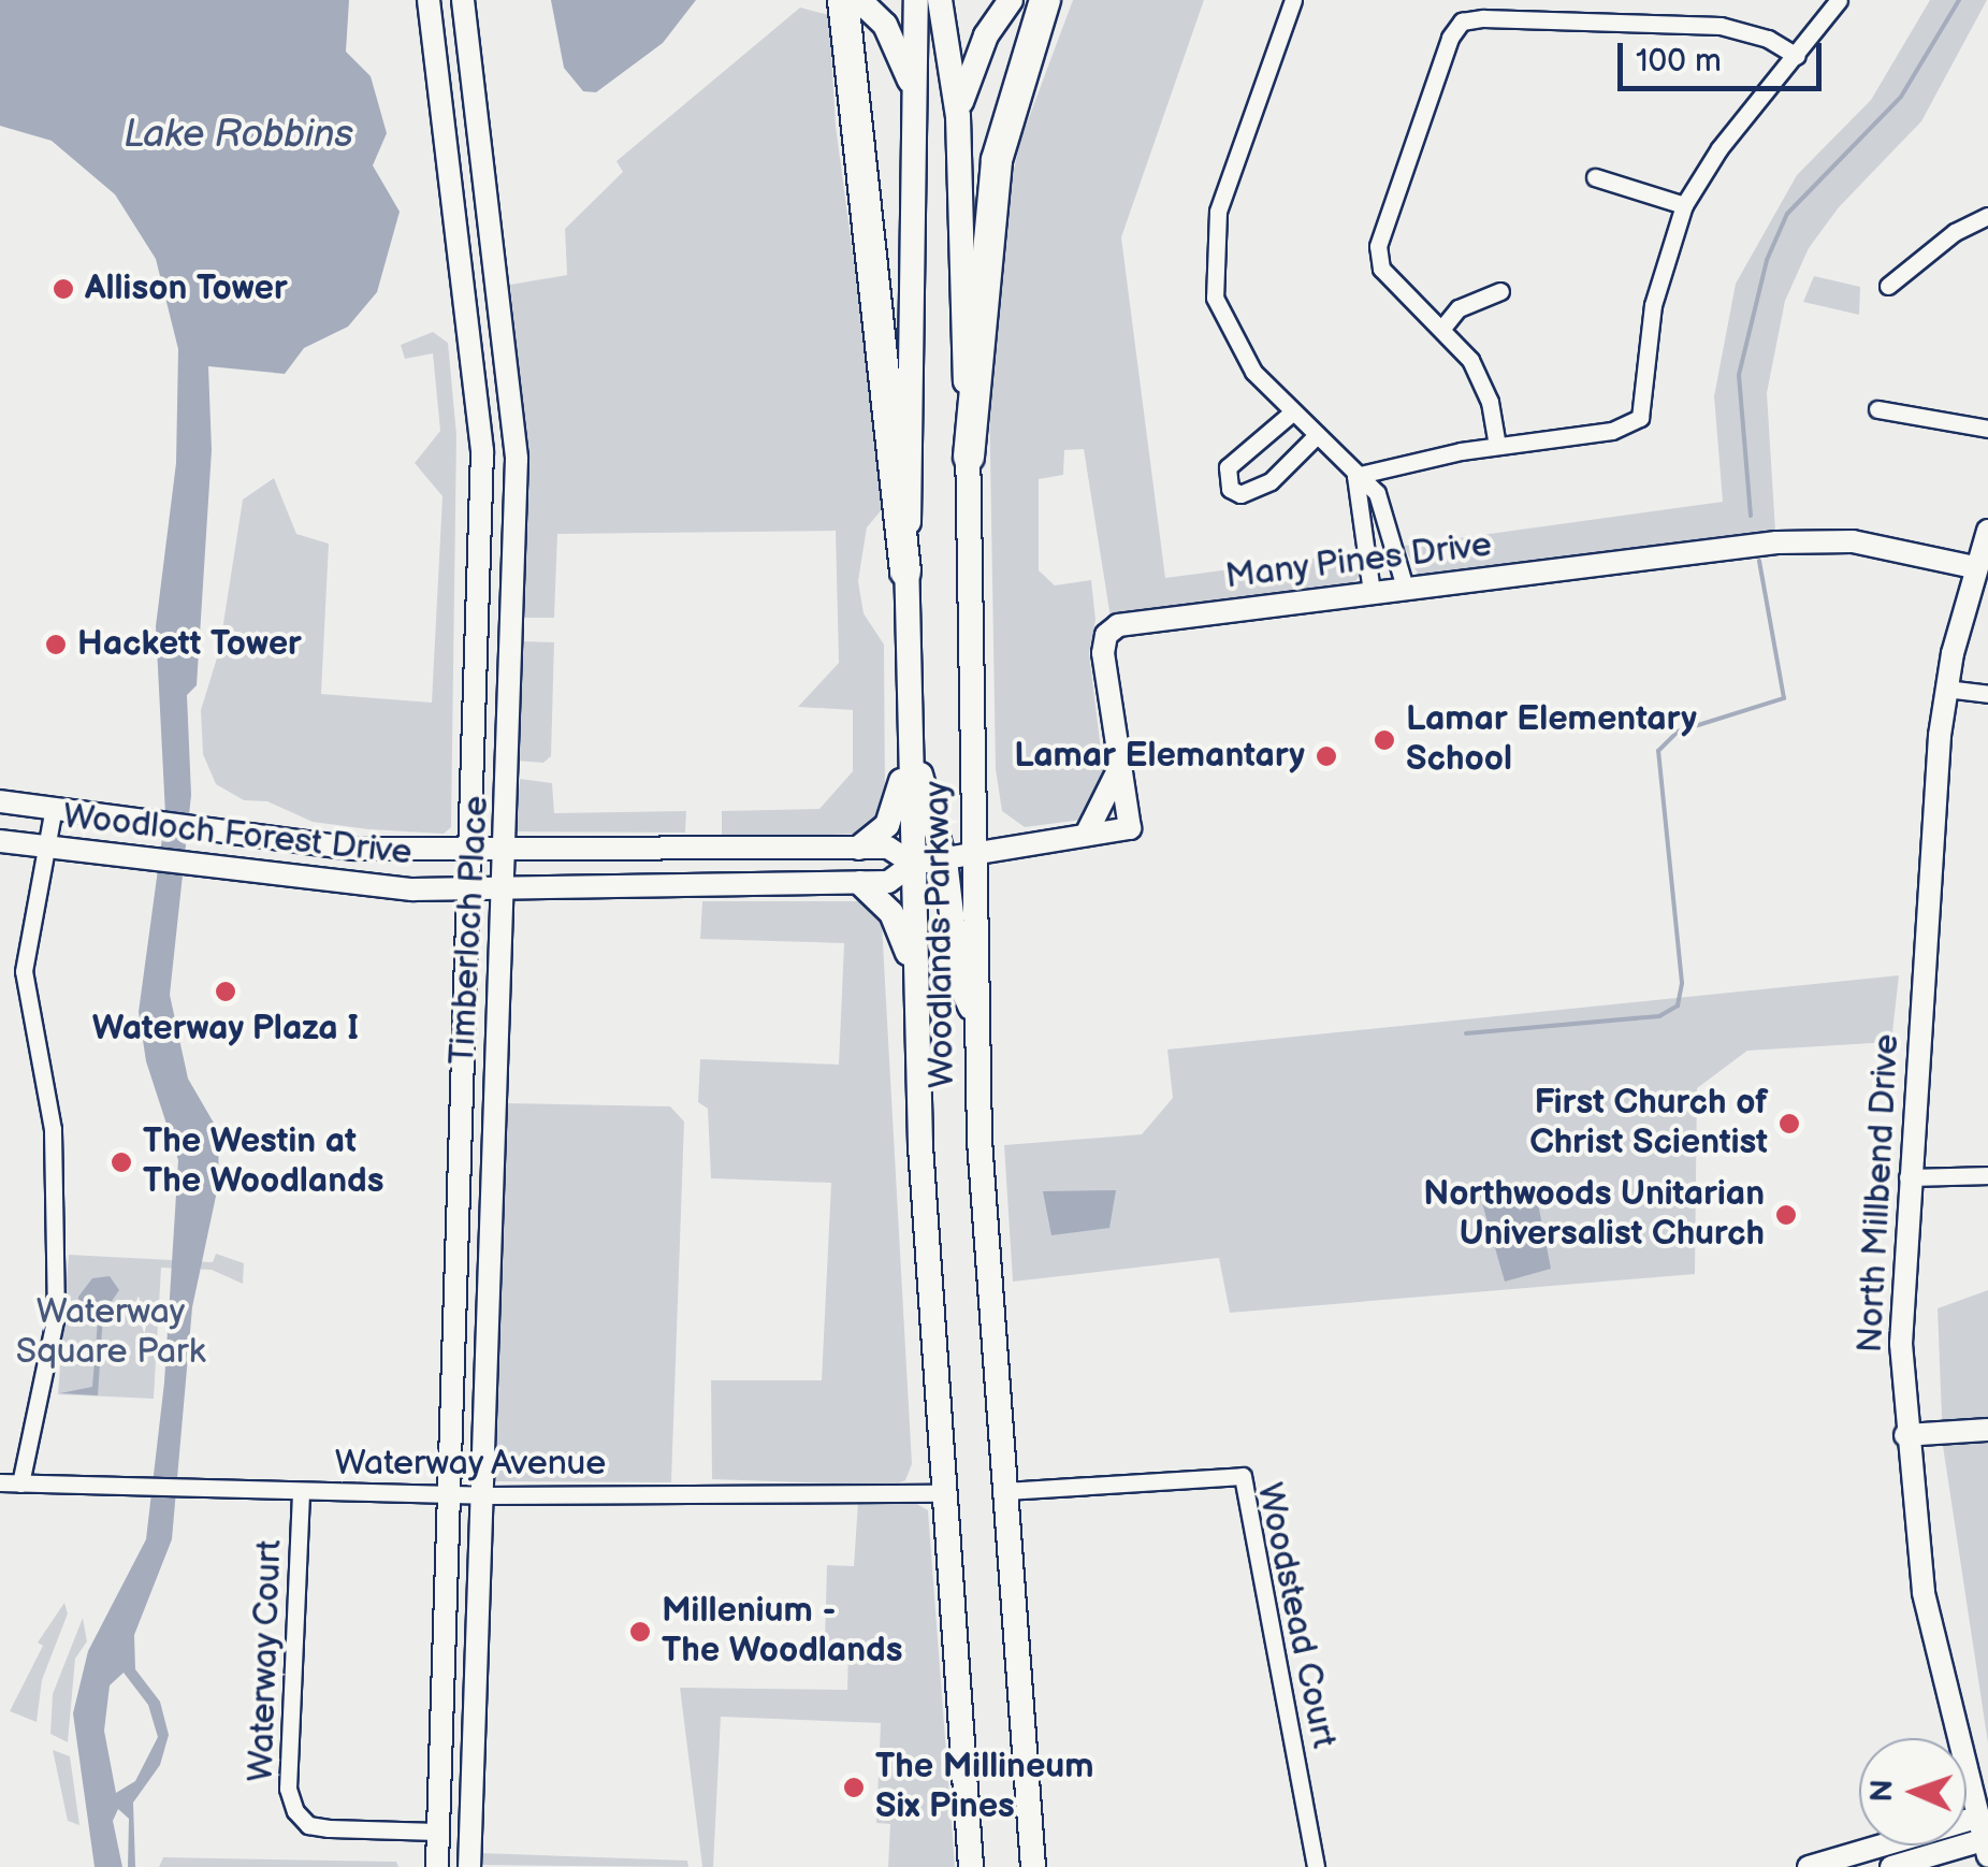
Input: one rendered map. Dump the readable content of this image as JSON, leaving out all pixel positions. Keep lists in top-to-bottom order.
{
  "streets": {
    "main road": ["Woodlands Parkway"],
    "street": [
      "Many Pines Drive",
      "Woodloch Forest Drive",
      "Timberloch Place",
      "North Millbend Drive",
      "Waterway Avenue",
      "Woodstead Court",
      "Waterway Court"
    ]
  },
  "crossings": [
    ["Many Pines Drive", "Woodloch Forest Drive"],
    ["Many Pines Drive", "Woodlands Parkway"],
    ["Many Pines Drive", "North Millbend Drive"],
    ["Woodloch Forest Drive", "Timberloch Place"],
    ["Woodloch Forest Drive", "Woodlands Parkway"],
    ["Timberloch Place", "Waterway Avenue"],
    ["Timberloch Place", "Waterway Court"],
    ["Woodlands Parkway", "Waterway Avenue"],
    ["Woodlands Parkway", "Woodstead Court"],
    ["Waterway Avenue", "Waterway Court"]
  ],
  "water": ["Lake Robbins"],
  "parks": ["Waterway Square Park"],
  "places": [
    "Allison Tower",
    "Hackett Tower",
    "Lamar Elementary School",
    "Lamar Elemantary",
    "Waterway Plaza I",
    "First Church of Christ Scientist",
    "The Westin at The Woodlands",
    "Northwoods Unitarian Universalist Church",
    "Millenium - The Woodlands",
    "The Millineum Six Pines"
  ],
  "scale_bar": "100 m",
  "north": "left"
}
